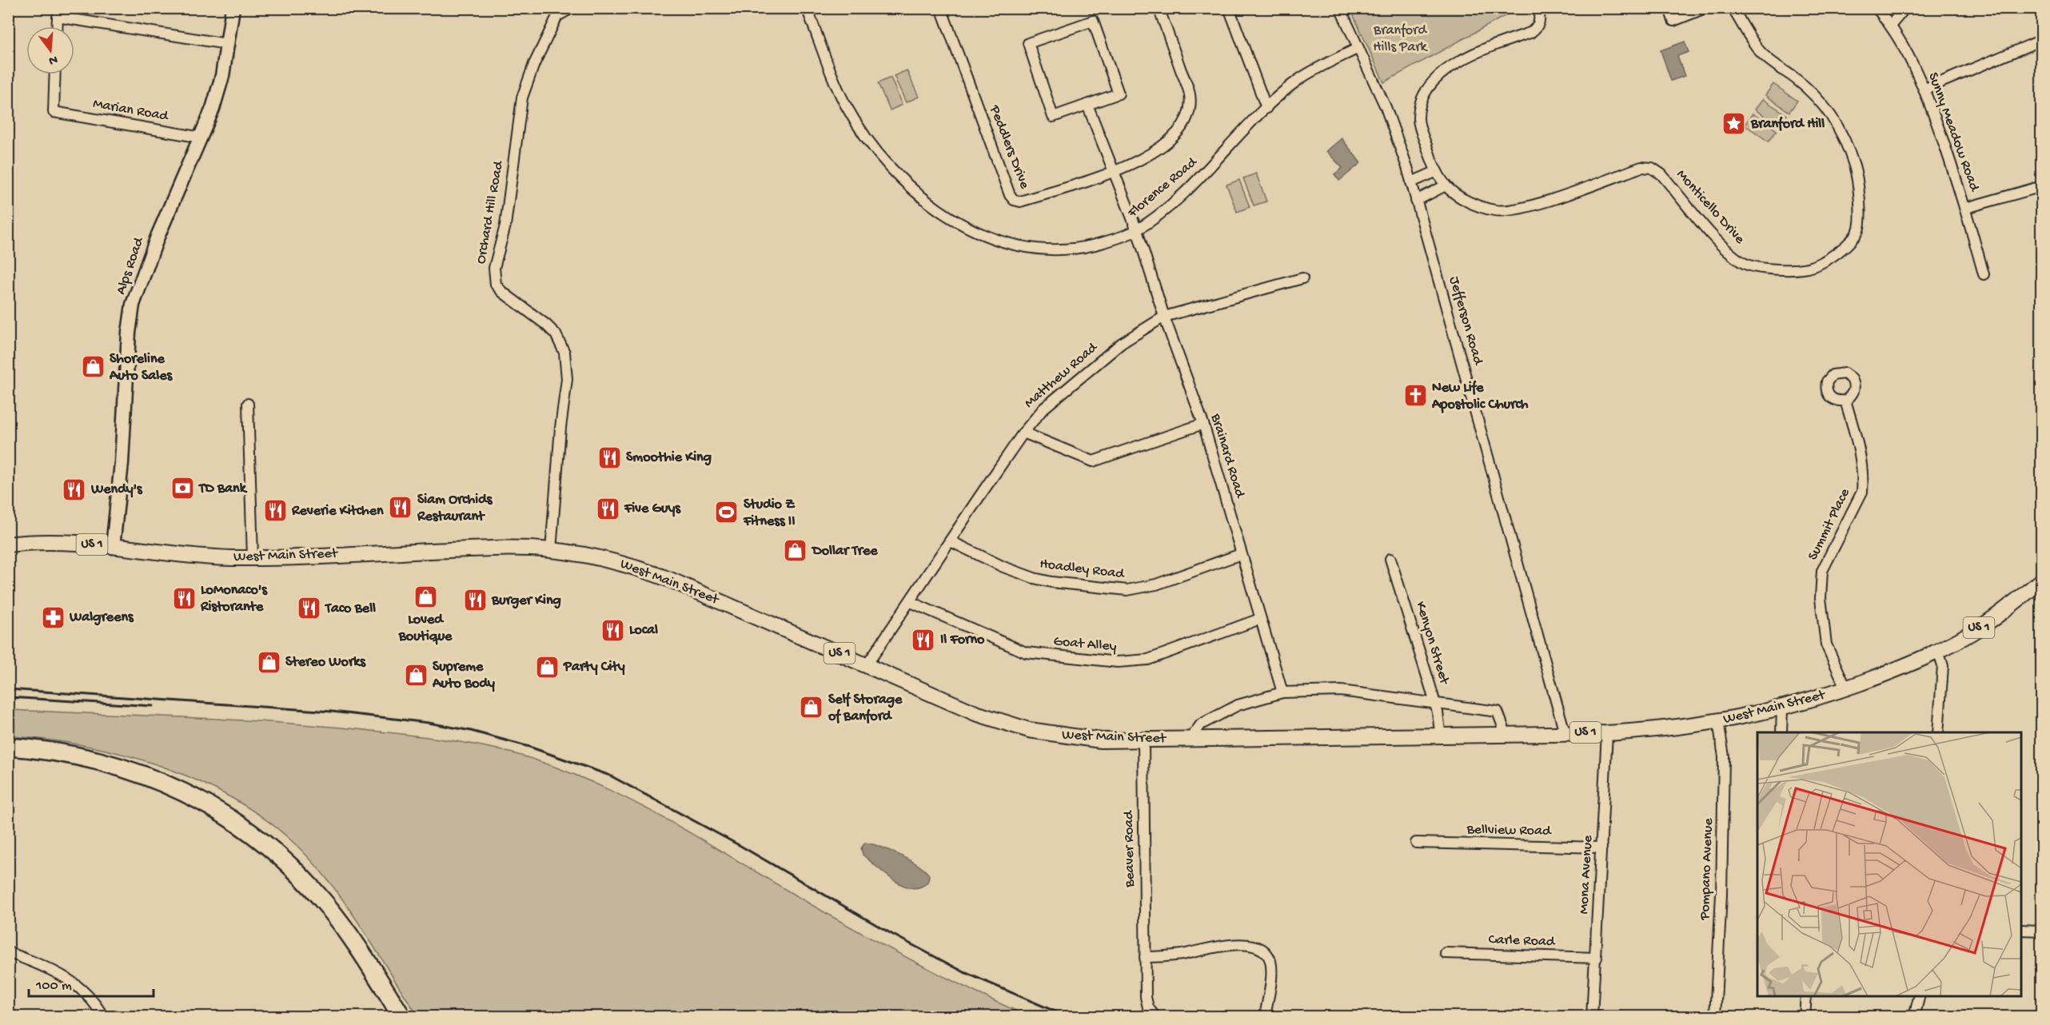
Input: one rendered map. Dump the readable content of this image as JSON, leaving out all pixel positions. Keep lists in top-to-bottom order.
{
  "streets": {
    "main road": ["US 1", "West Main Street"],
    "street": [
      "Marian Road",
      "Sunny Meadow Road",
      "Peddlers Drive",
      "Florence Road",
      "Monticello Drive",
      "Orchard Hill Road",
      "Alps Road",
      "Jefferson Road",
      "Matthew Road",
      "Brainard Road",
      "Summit Place",
      "Hoadley Road",
      "Kenyon Street",
      "Goat Alley",
      "Bellview Road",
      "Beaver Road",
      "Pompano Avenue",
      "Mona Avenue",
      "Carle Road"
    ]
  },
  "crossings": [
    ["Marian Road", "Alps Road"],
    ["Florence Road", "Jefferson Road"],
    ["Florence Road", "Brainard Road"],
    ["Orchard Hill Road", "West Main Street"],
    ["Alps Road", "West Main Street"],
    ["Jefferson Road", "West Main Street"],
    ["Matthew Road", "Brainard Road"],
    ["Matthew Road", "West Main Street"],
    ["Matthew Road", "Hoadley Road"],
    ["Matthew Road", "Goat Alley"],
    ["Brainard Road", "Hoadley Road"],
    ["Brainard Road", "Goat Alley"],
    ["Summit Place", "West Main Street"],
    ["West Main Street", "Kenyon Street"],
    ["West Main Street", "Beaver Road"],
    ["West Main Street", "Pompano Avenue"],
    ["West Main Street", "Mona Avenue"],
    ["Bellview Road", "Mona Avenue"],
    ["Mona Avenue", "Carle Road"]
  ],
  "parks": ["Branford Hills Park"],
  "places": {
    "place": ["Branford Hill"],
    "shop": [
      "Shoreline Auto Sales",
      "Dollar Tree",
      "Loved Boutique",
      "Stereo Works",
      "Party City",
      "Supreme Auto Body",
      "Self Storage of Banford"
    ],
    "church": ["New Life Apostolic Church"],
    "restaurant": [
      "Smoothie King",
      "Wendy's",
      "Siam Orchids Restaurant",
      "Five Guys",
      "Reverie Kitchen",
      "LoMonaco's Ristorante",
      "Burger King",
      "Taco Bell",
      "Local",
      "Il Forno"
    ],
    "bank": ["TD Bank"],
    "sports": ["Studio Z Fitness II"],
    "pharmacy": ["Walgreens"]
  },
  "scale_bar": "100 m",
  "north": "bottom"
}
